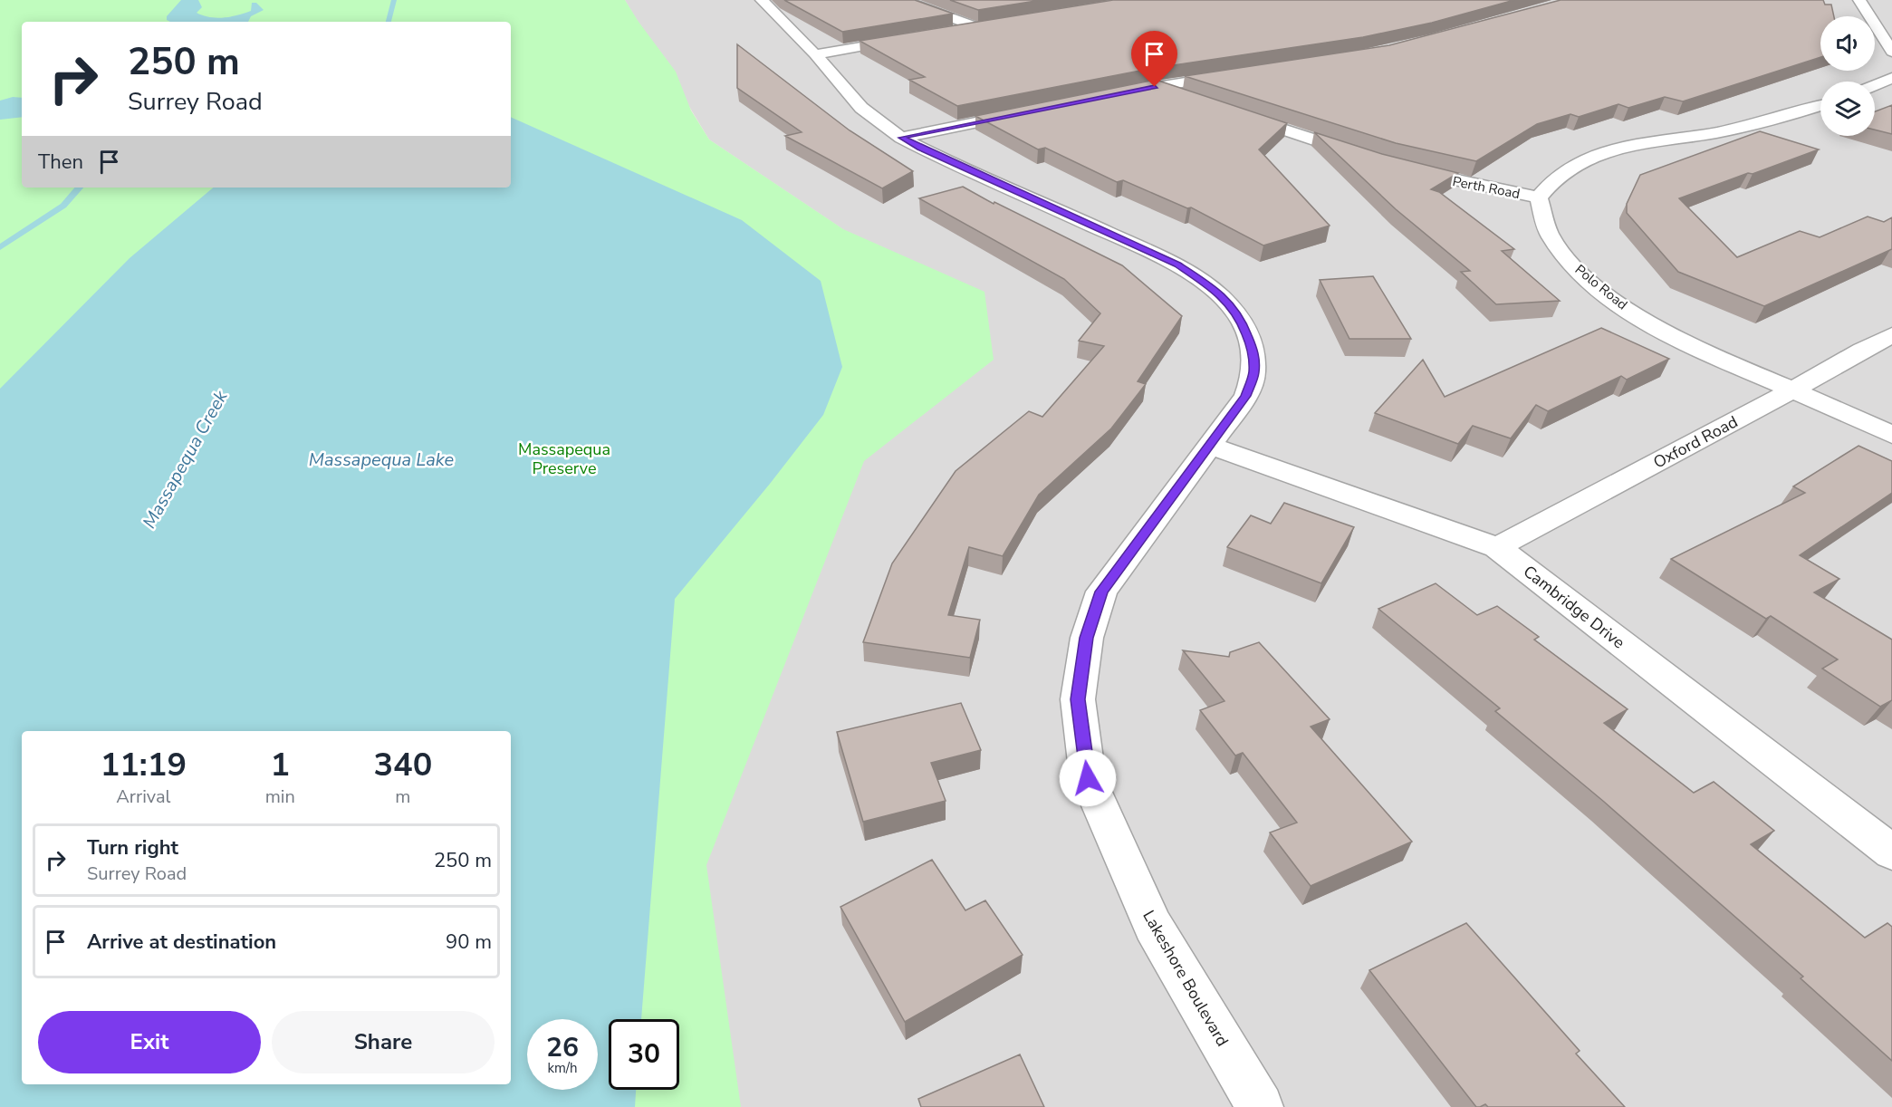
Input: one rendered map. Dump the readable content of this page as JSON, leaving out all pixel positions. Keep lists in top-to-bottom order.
{
  "streets": {
    "street": [
      "Perth Road",
      "Polo Road",
      "Oxford Road",
      "Cambridge Drive",
      "Lakeshore Boulevard"
    ]
  },
  "crossings": [
    ["Perth Road", "Polo Road"],
    ["Polo Road", "Oxford Road"],
    ["Oxford Road", "Cambridge Drive"],
    ["Cambridge Drive", "Lakeshore Boulevard"]
  ],
  "water": ["Massapequa Creek", "Massapequa Lake"],
  "parks": ["Massapequa Preserve"],
  "page": {
    "turn": ["250 m", "Surrey Road"],
    "then": "Then",
    "eta": [
      "11:19",
      "Arrival",
      "1",
      "min",
      "340",
      "m"
    ],
    "list": [
      {
        "name": "Turn right",
        "note": "Surrey Road",
        "value": "250 m"
      },
      {
        "name": "Arrive at destination",
        "value": "90 m"
      }
    ],
    "buttons": ["Exit", "Share"],
    "speed": "26 km/h",
    "limit": "30"
  }
}
